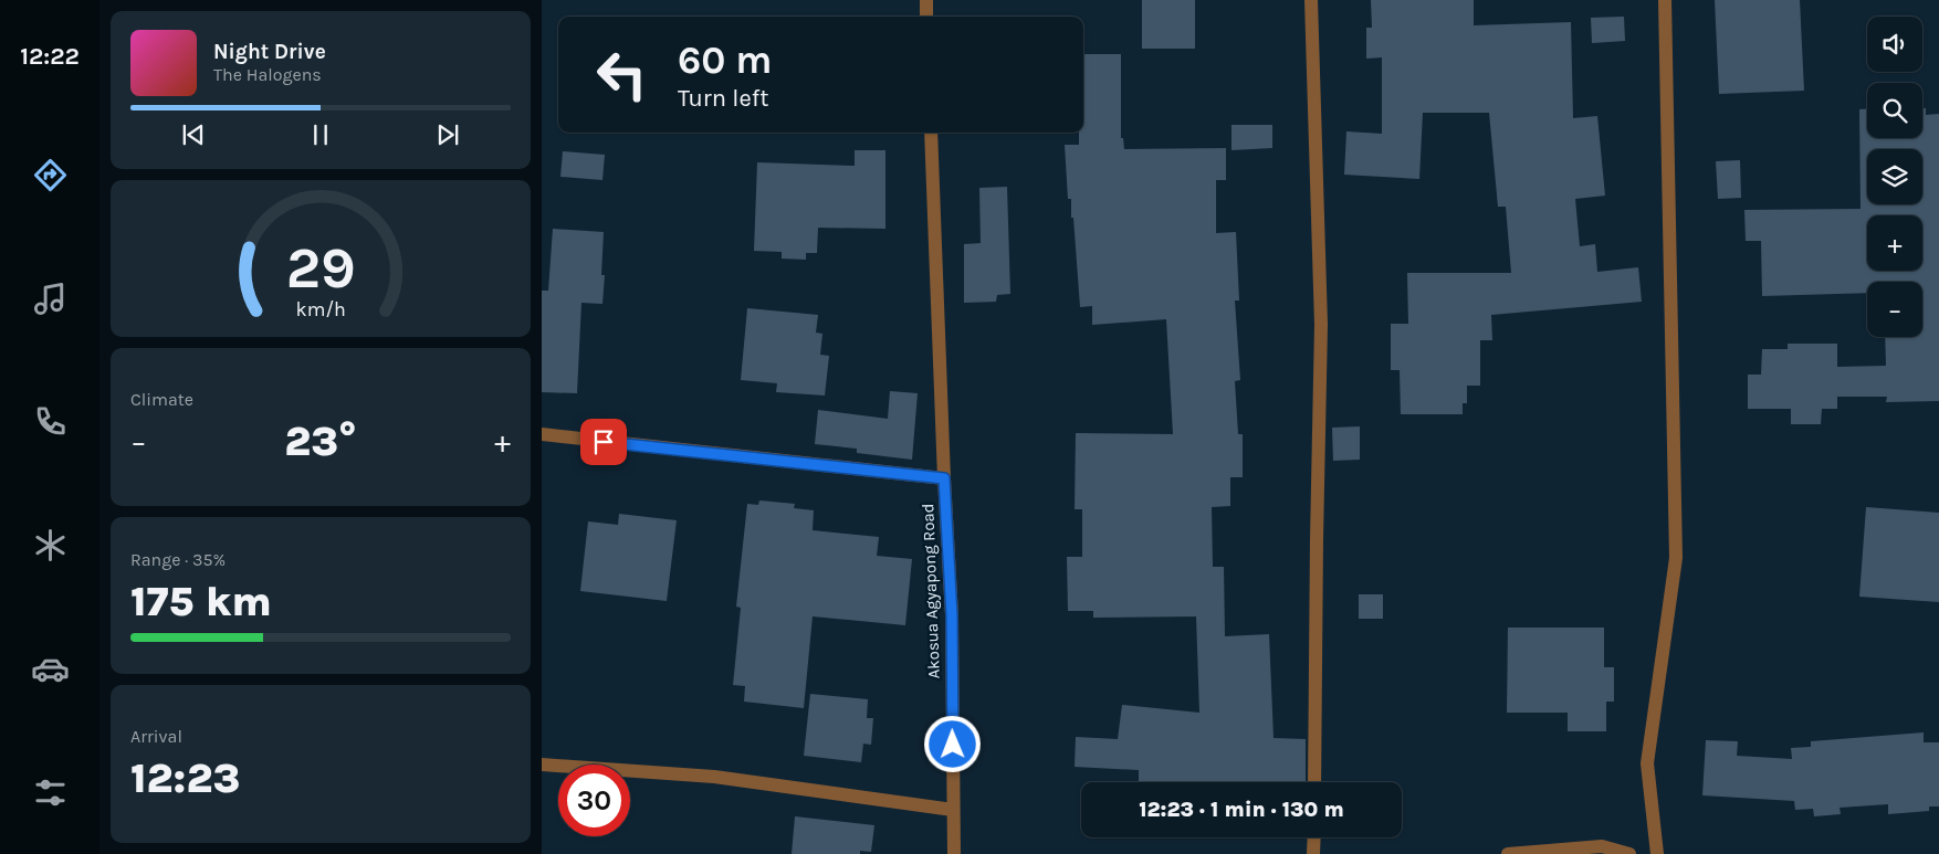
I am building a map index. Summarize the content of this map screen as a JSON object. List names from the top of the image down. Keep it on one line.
{"streets":{"street":["Akosua Agyapong Road"]},"page":{"tabs":"12:22","map_buttons":["+","−"],"turn":["60 m","Turn left"],"song":["Night Drive","The Halogens"],"tile":["Climate",["Range · 35%","175 km"],["Arrival","12:23"]],"heat":["−","23°","+"],"limit":"30","trip":"12:23 · 1 min · 130 m","gauge":["29","km/h"]}}
